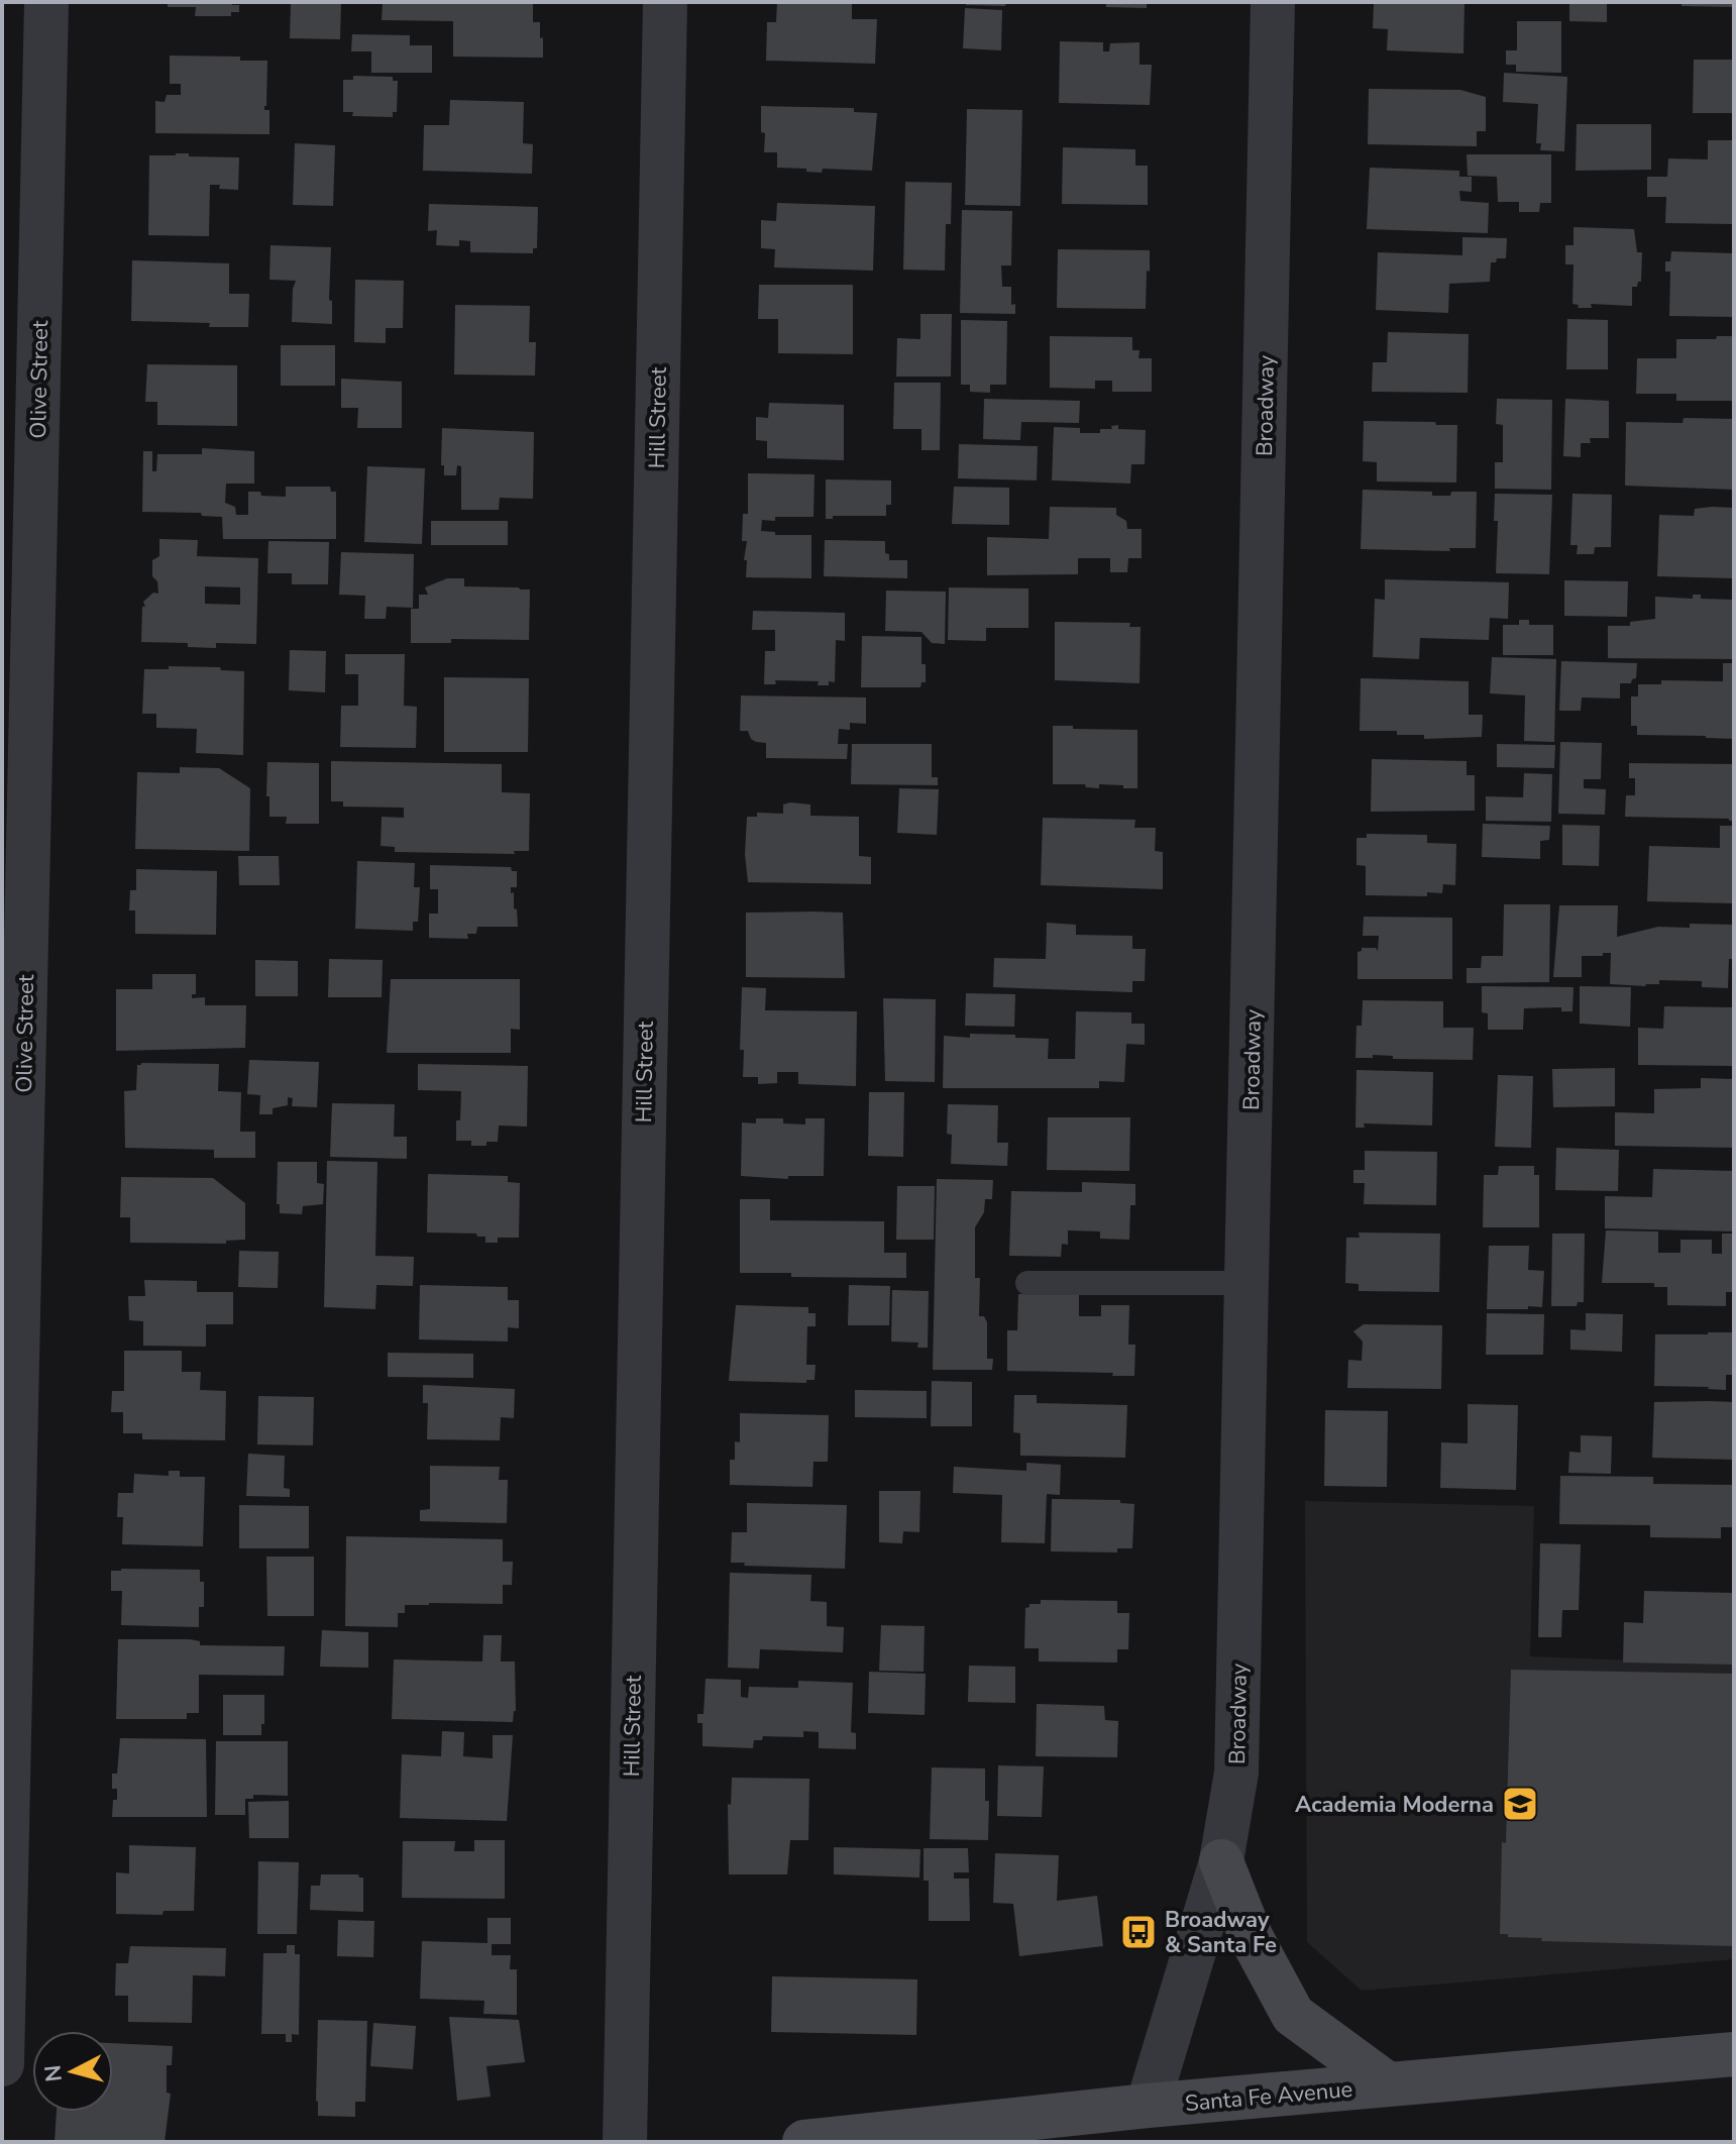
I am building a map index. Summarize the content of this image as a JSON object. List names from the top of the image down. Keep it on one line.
{"streets":{"main road":["Santa Fe Avenue"],"street":["Olive Street","Broadway","Hill Street"]},"crossings":[["Broadway","Santa Fe Avenue"]],"places":{"school or university":["Academia Moderna"],"bus stop":["Broadway & Santa Fe"]},"north":"left"}
